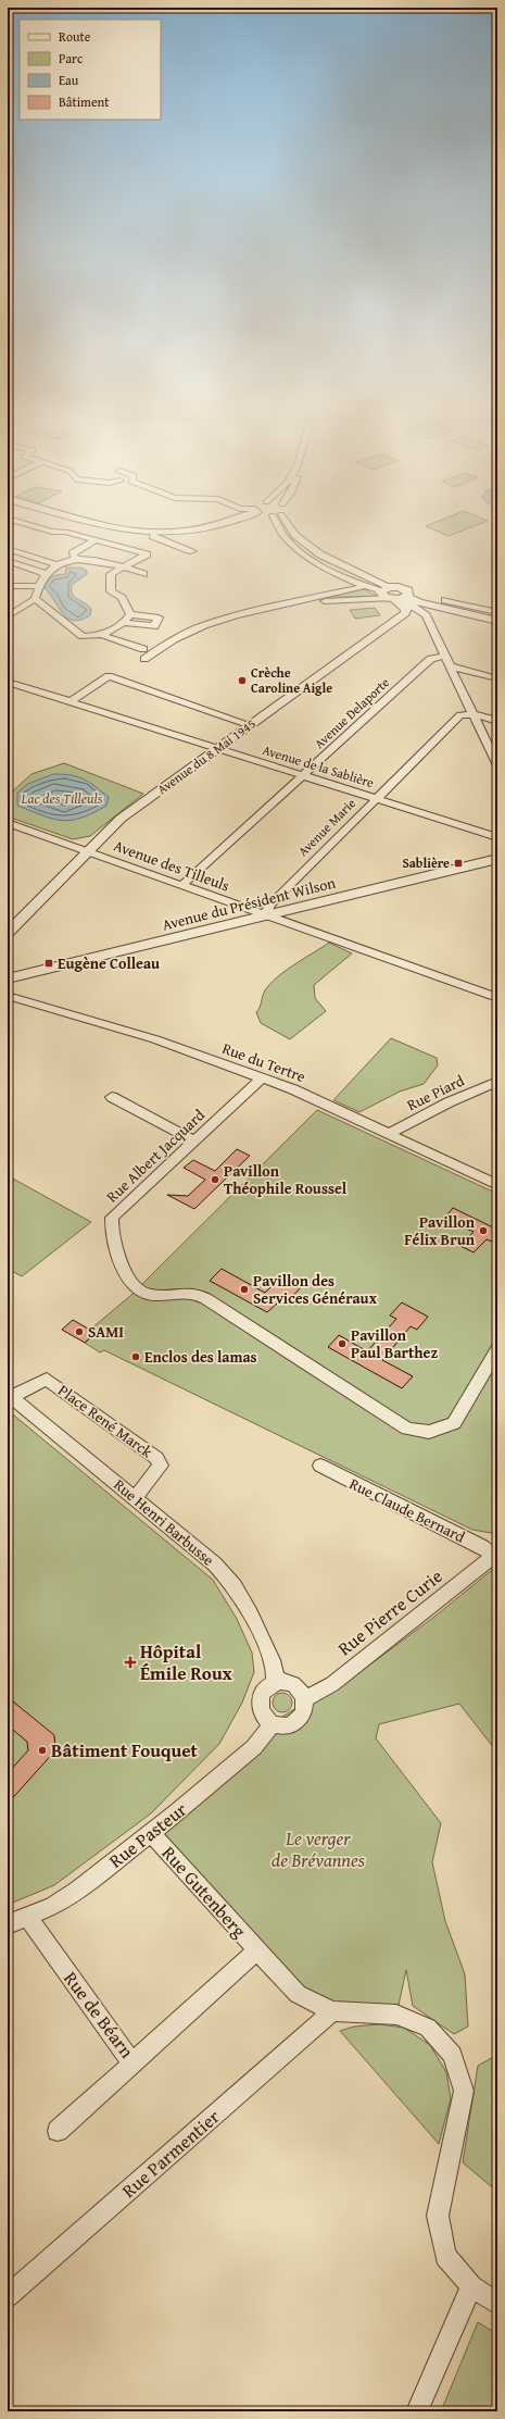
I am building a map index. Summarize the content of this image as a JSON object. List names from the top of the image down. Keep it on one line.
{"streets":{"street":["Avenue Delaporte","Avenue du 8 Mai 1945","Avenue de la Sablière","Avenue Marie","Avenue des Tilleuls","Avenue du Président Wilson","Rue du Tertre","Rue Piard","Rue Albert Jacquard","Place René Marck","Rue Claude Bernard","Rue Henri Barbusse","Rue Pierre Curie","Rue Pasteur","Rue Gutenberg","Rue de Béarn","Rue Parmentier"]},"crossings":[["Avenue Delaporte","Avenue de la Sablière"],["Avenue Delaporte","Avenue des Tilleuls"],["Avenue du 8 Mai 1945","Avenue de la Sablière"],["Avenue du 8 Mai 1945","Avenue des Tilleuls"],["Avenue de la Sablière","Avenue Marie"],["Avenue Marie","Avenue des Tilleuls"],["Avenue Marie","Avenue du Président Wilson"],["Avenue des Tilleuls","Avenue du Président Wilson"],["Rue du Tertre","Rue Piard"],["Rue du Tertre","Rue Albert Jacquard"],["Place René Marck","Rue Henri Barbusse"],["Rue Claude Bernard","Rue Pierre Curie"],["Rue Henri Barbusse","Rue Pierre Curie"],["Rue Henri Barbusse","Rue Pasteur"],["Rue Pierre Curie","Rue Pasteur"],["Rue Pasteur","Rue Gutenberg"],["Rue Pasteur","Rue de Béarn"],["Rue Gutenberg","Rue de Béarn"],["Rue Gutenberg","Rue Parmentier"]],"water":["Lac des Tilleuls"],"parks":["Le verger de Brévannes"],"places":{"other":["Crèche Caroline Aigle","Pavillon Théophile Roussel","Pavillon Félix Brun","Pavillon des Services Généraux","SAMI","Pavillon Paul Barthez","Enclos des lamas","Bâtiment Fouquet"],"transit":["Sablière","Eugène Colleau"],"health":["Hôpital Émile Roux"]},"legend":["Route","Parc","Eau","Bâtiment"]}
